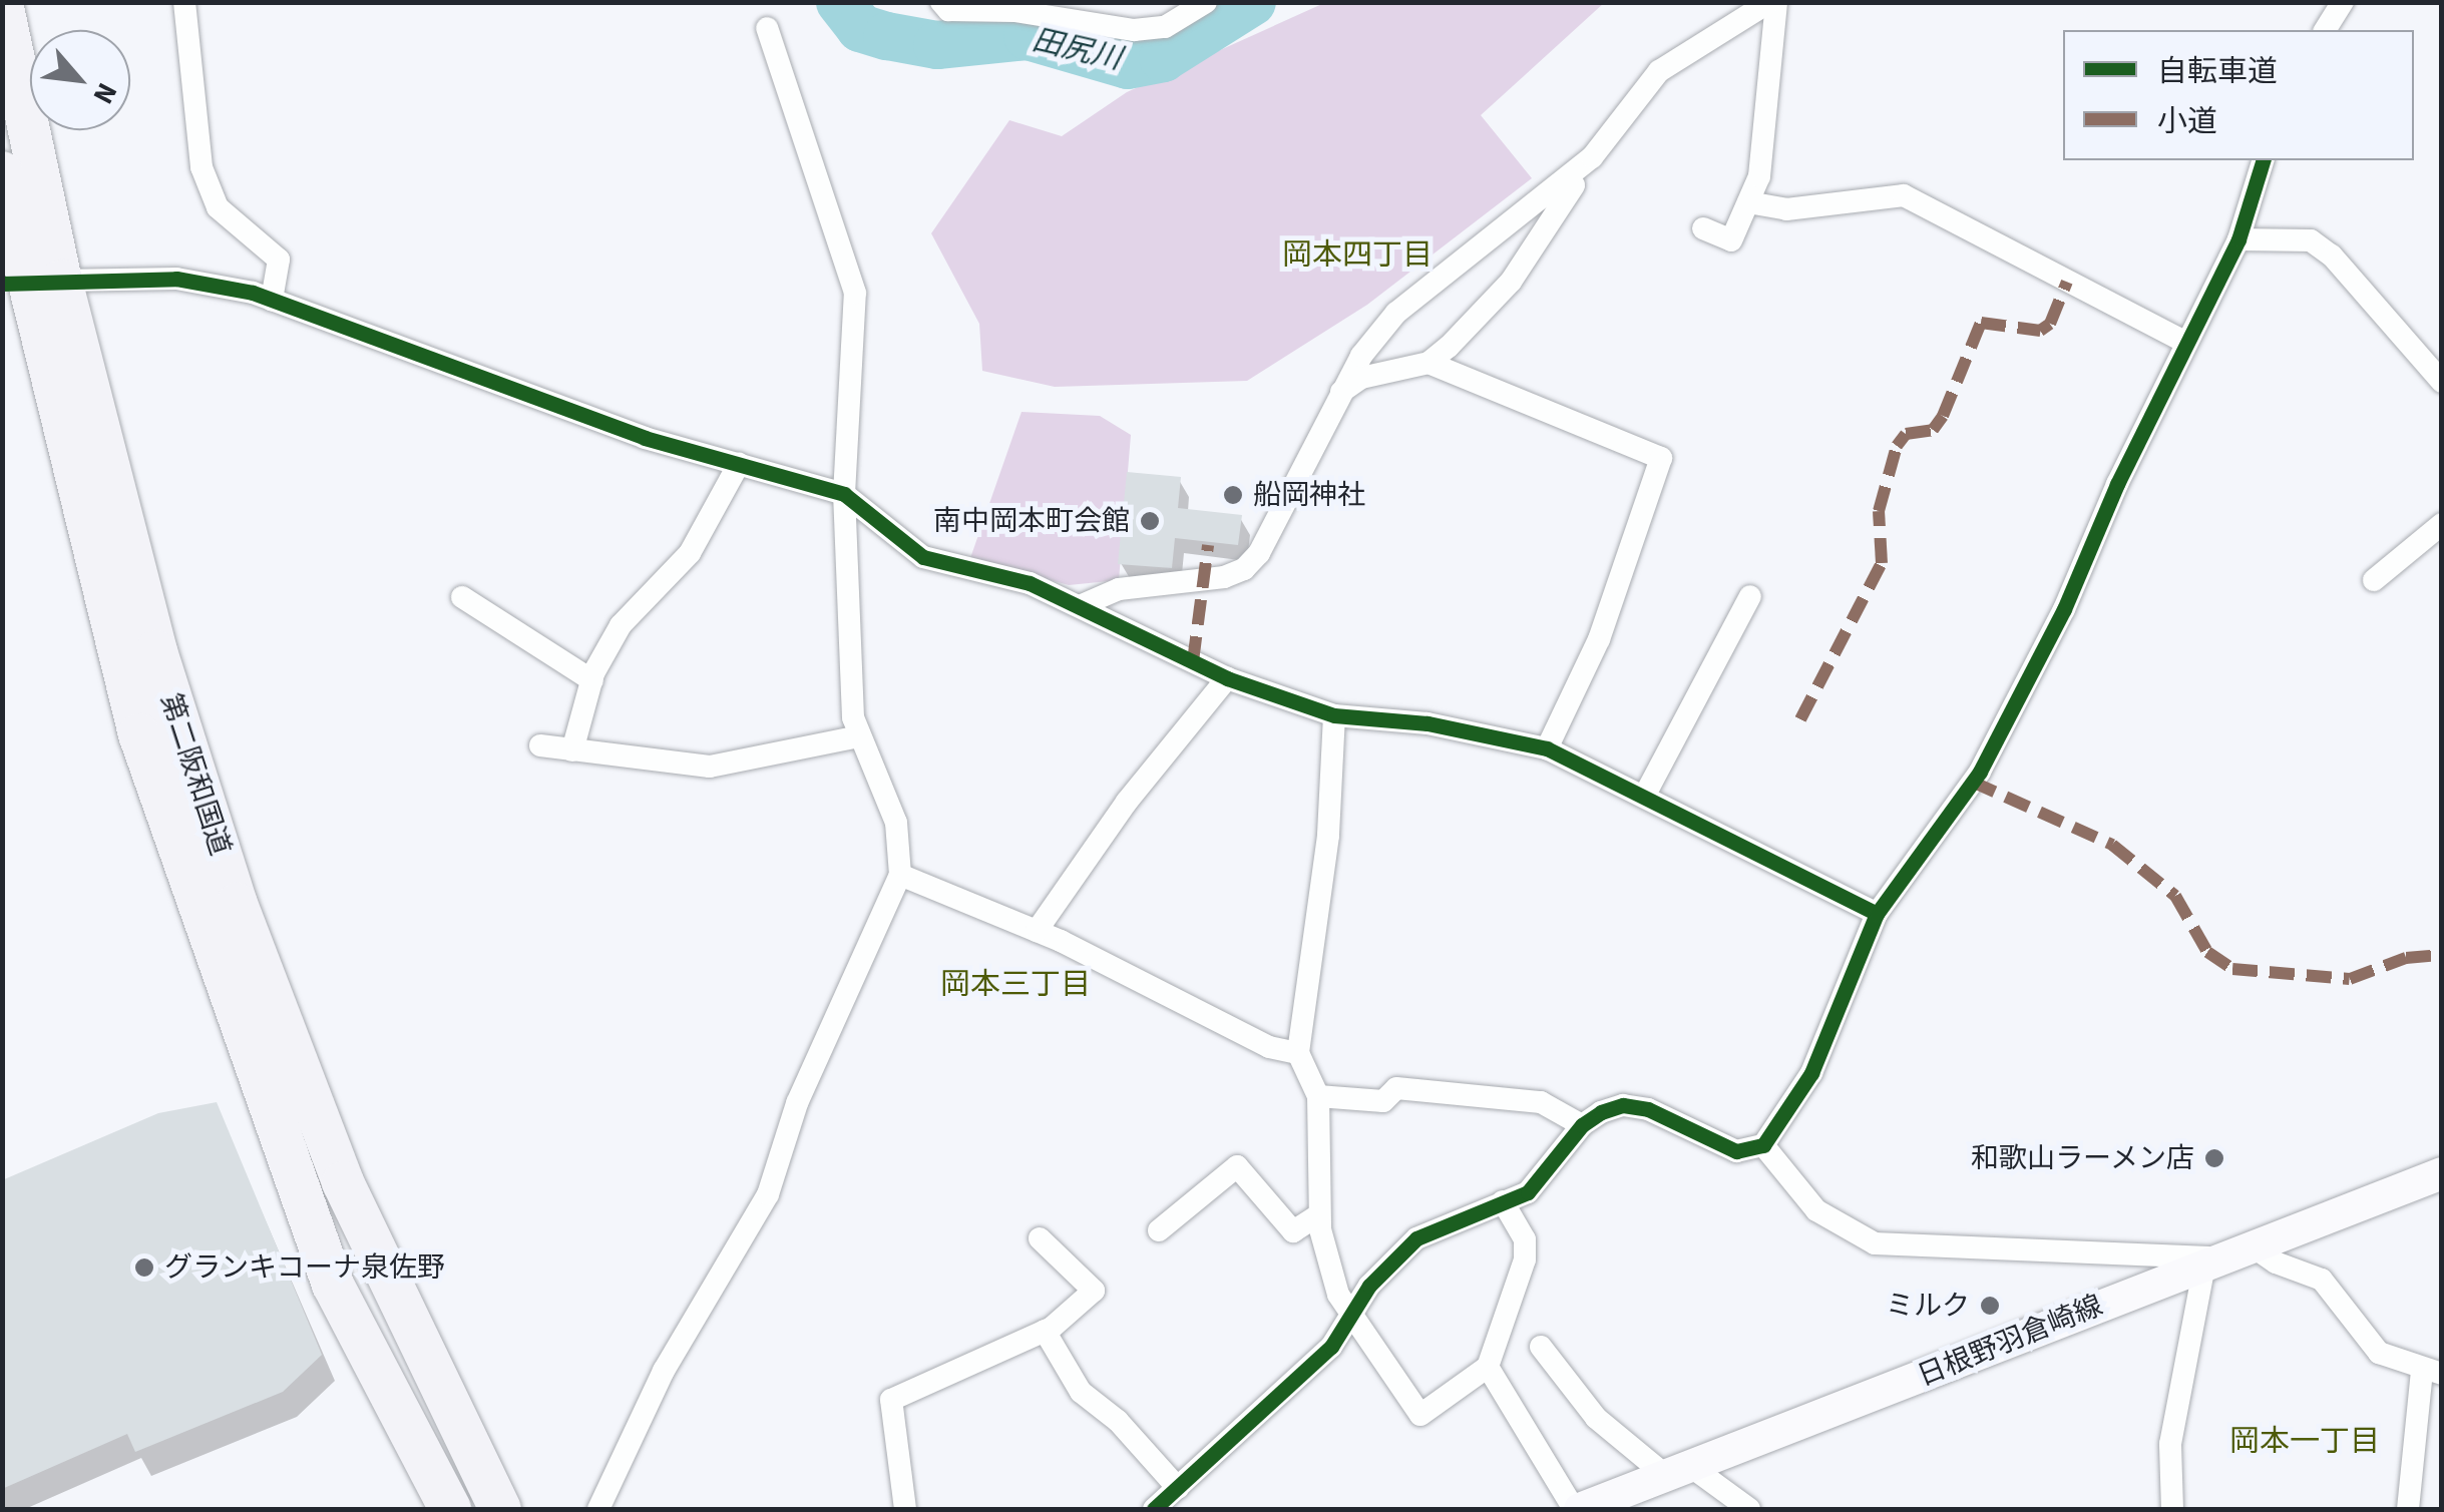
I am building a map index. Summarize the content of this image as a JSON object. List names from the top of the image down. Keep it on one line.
{"streets":{"highway":["第二阪和国道"],"main road":["日根野羽倉崎線"]},"districts":["岡本四丁目","岡本三丁目","岡本一丁目"],"water":["田尻川"],"places":["船岡神社","南中岡本町会館","和歌山ラーメン店","グランキコーナ泉佐野","ミルク"],"legend":["自転車道","小道"],"north":"bottom right"}
